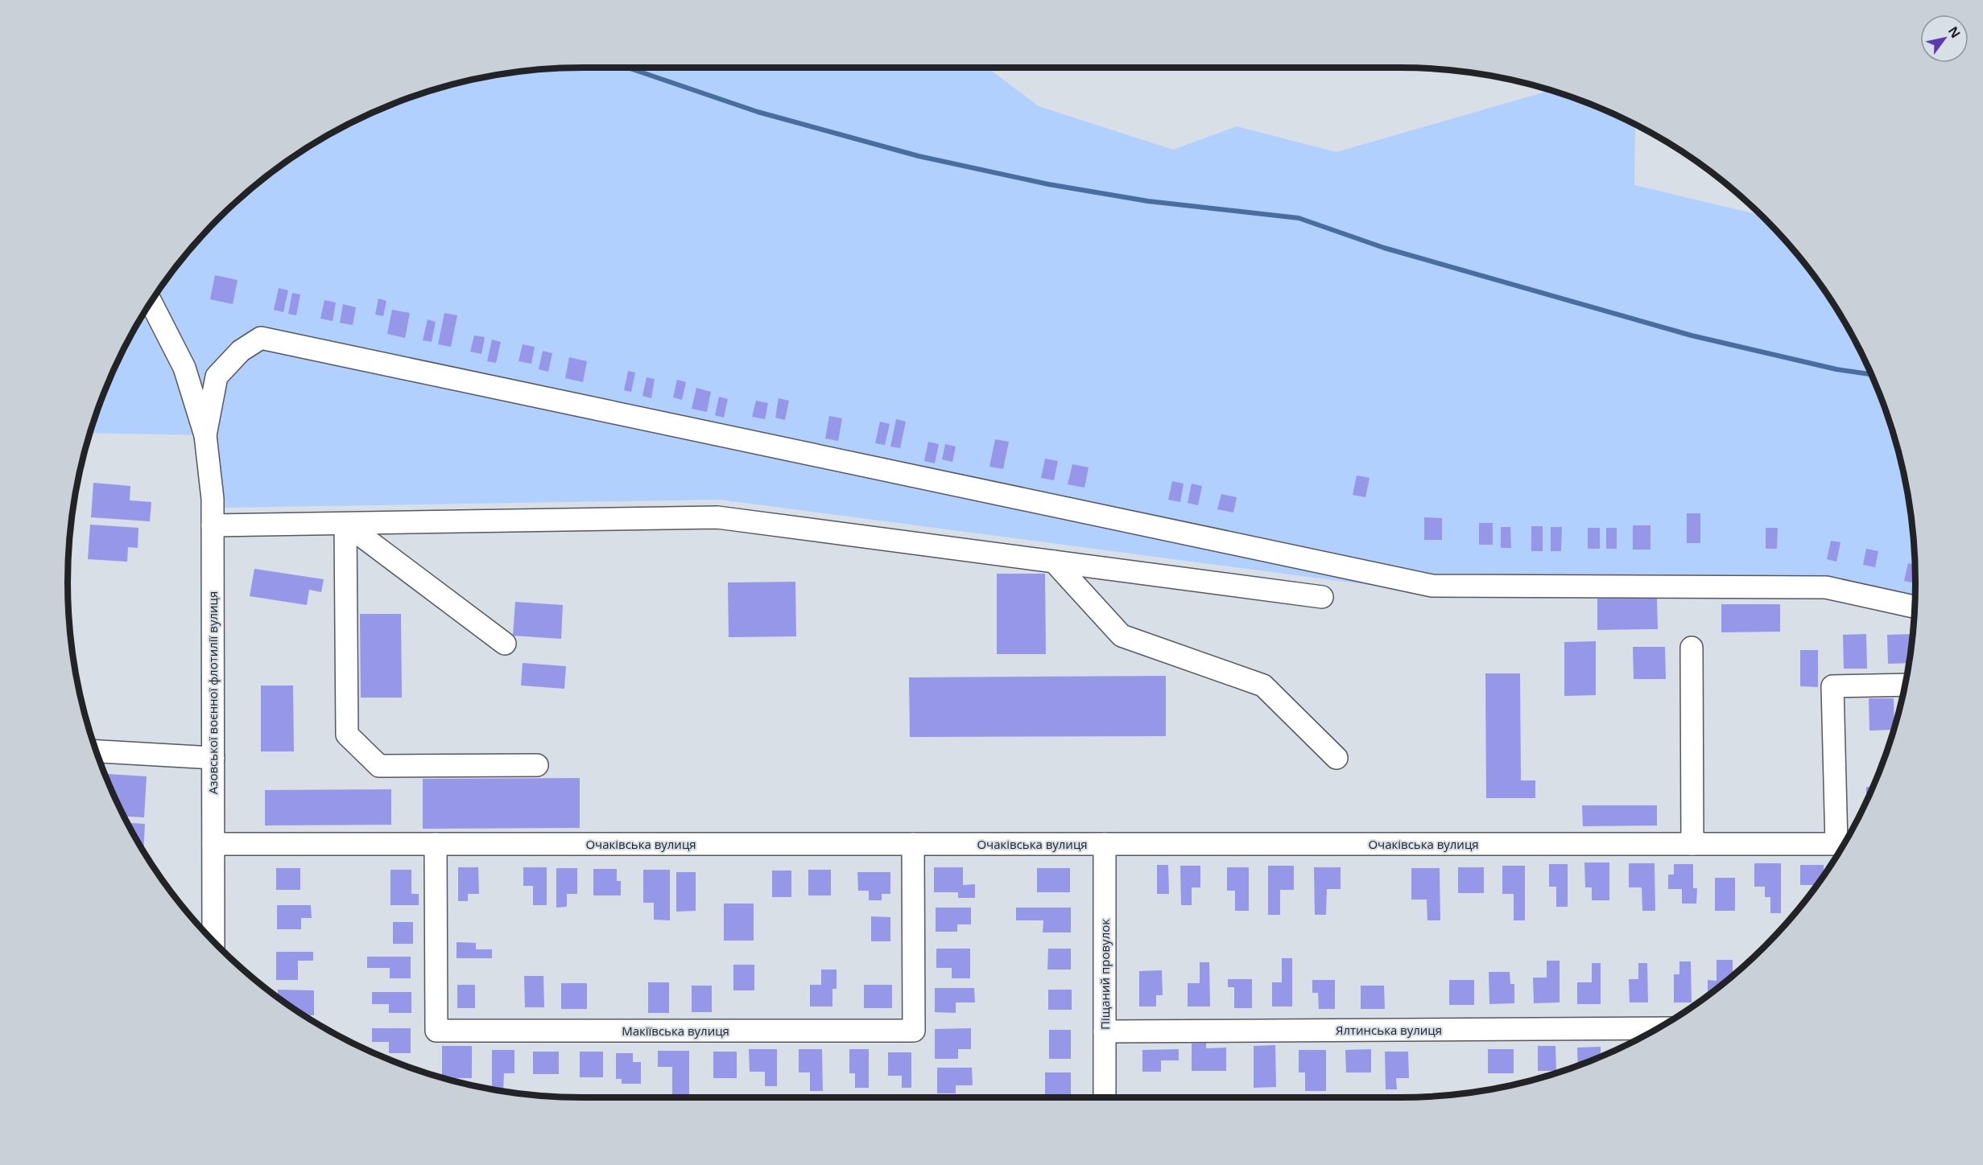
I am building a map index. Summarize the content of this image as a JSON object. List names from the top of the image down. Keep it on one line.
{"streets":{"street":["Азовської воєнної флотилії вулиця","Очаківська вулиця","Піщаний провулок","Ялтинська вулиця","Макіївська вулиця"]},"crossings":[["Азовської воєнної флотилії вулиця","Очаківська вулиця"],["Очаківська вулиця","Піщаний провулок"],["Очаківська вулиця","Макіївська вулиця"],["Піщаний провулок","Ялтинська вулиця"]],"north":"top right"}
